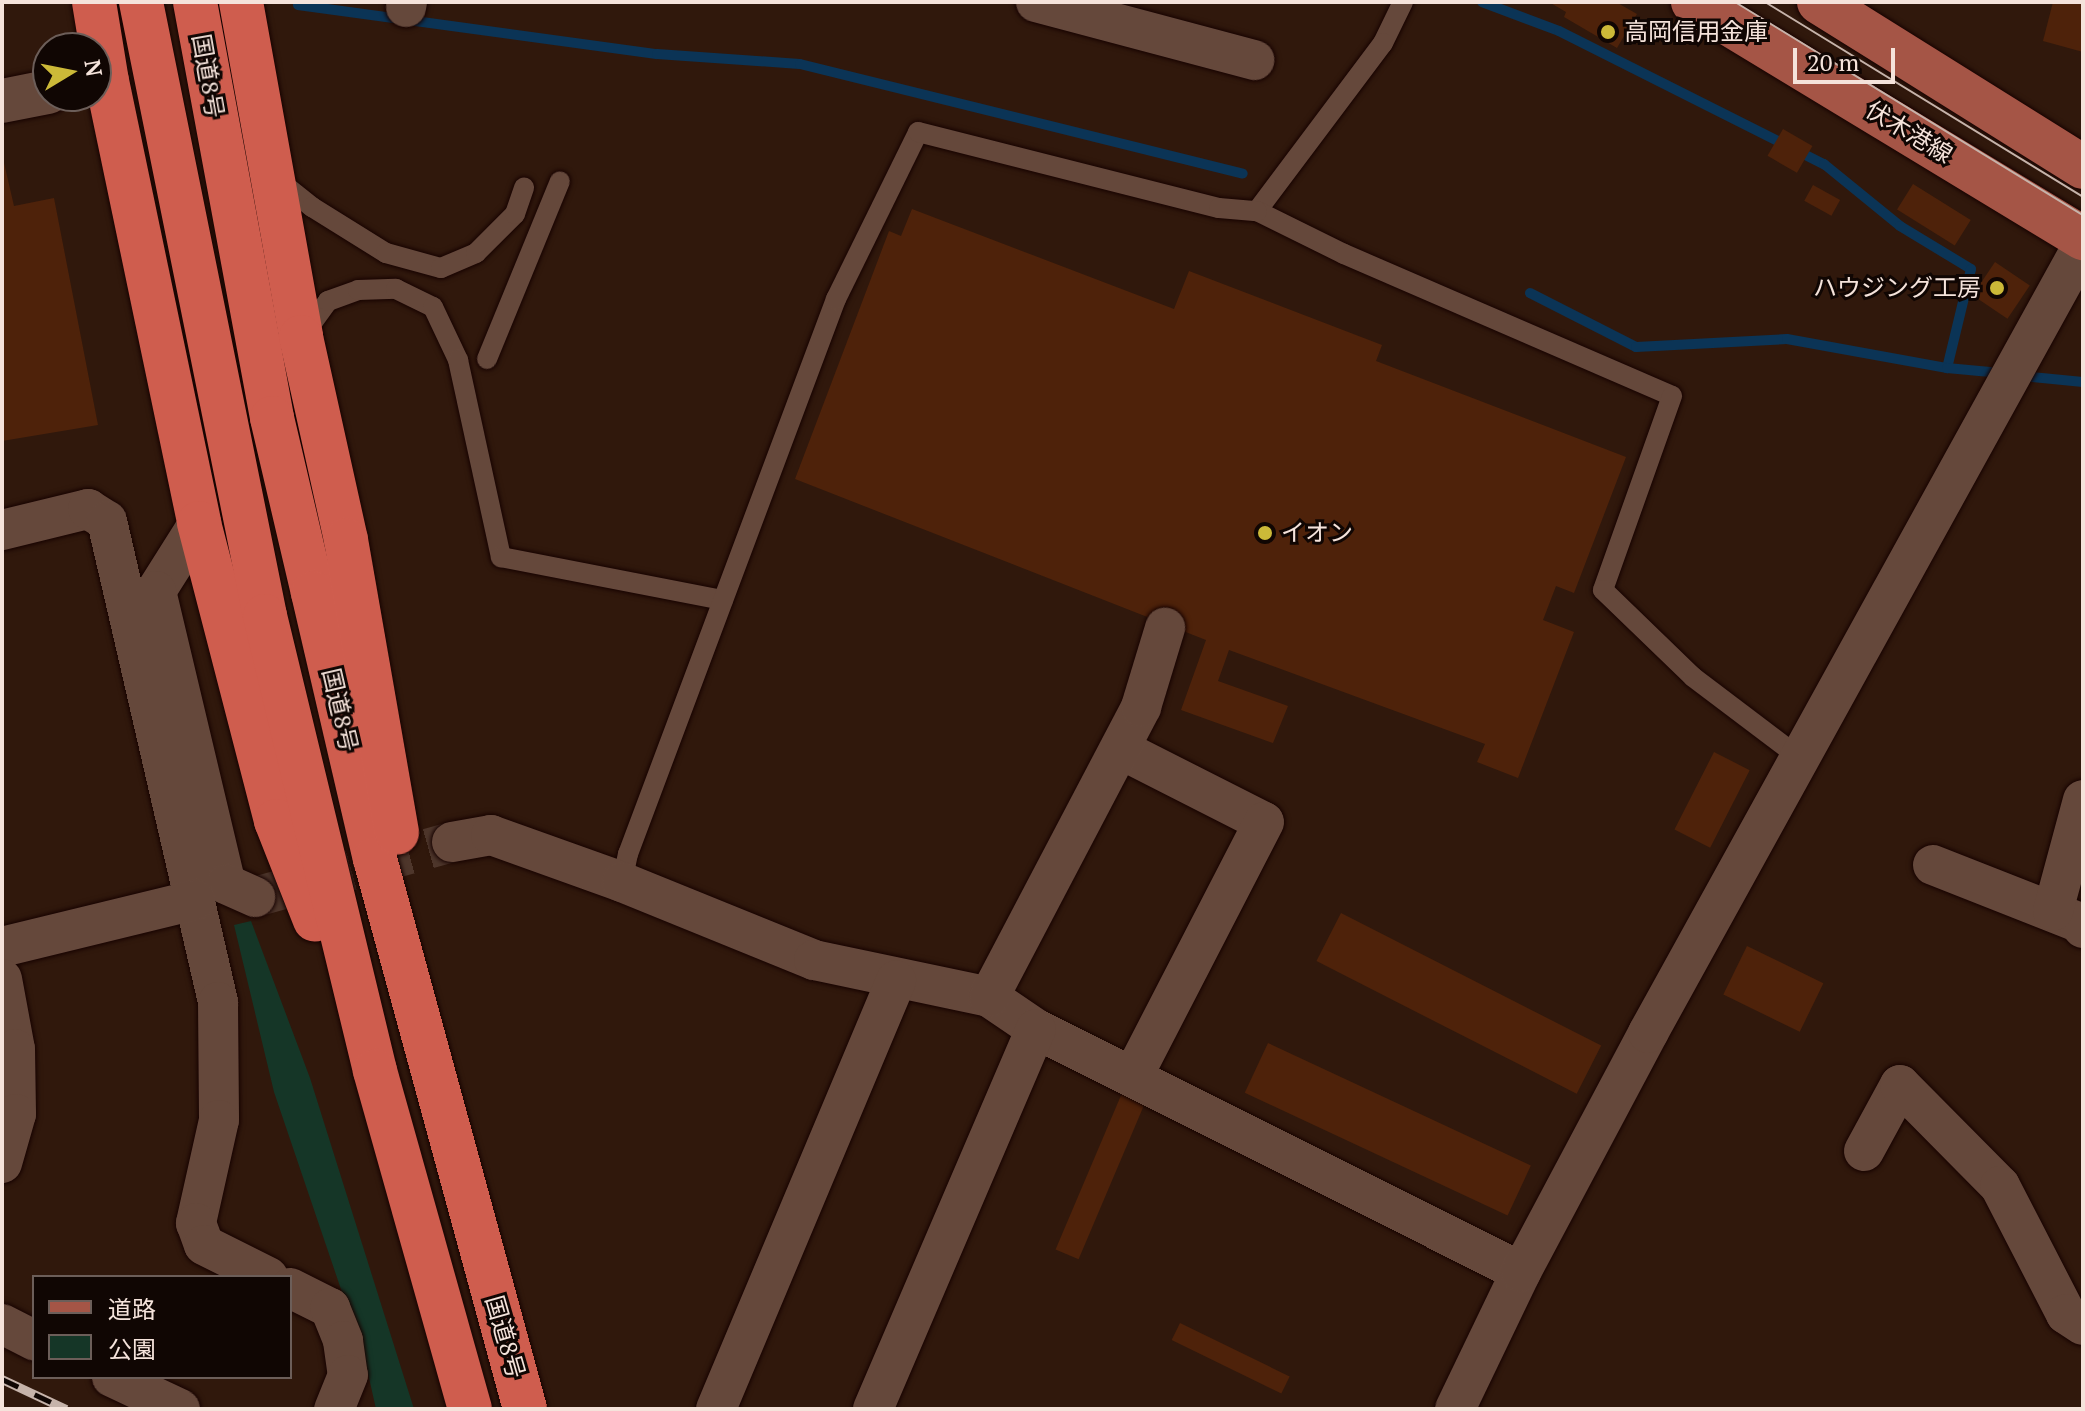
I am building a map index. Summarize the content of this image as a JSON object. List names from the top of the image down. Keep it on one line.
{"streets":{"highway":["国道8号"],"main road":["伏木港線"]},"places":["高岡信用金庫","ハウジング工房","イオン"],"legend":["道路","公園"],"scale_bar":"20 m","north":"right"}
